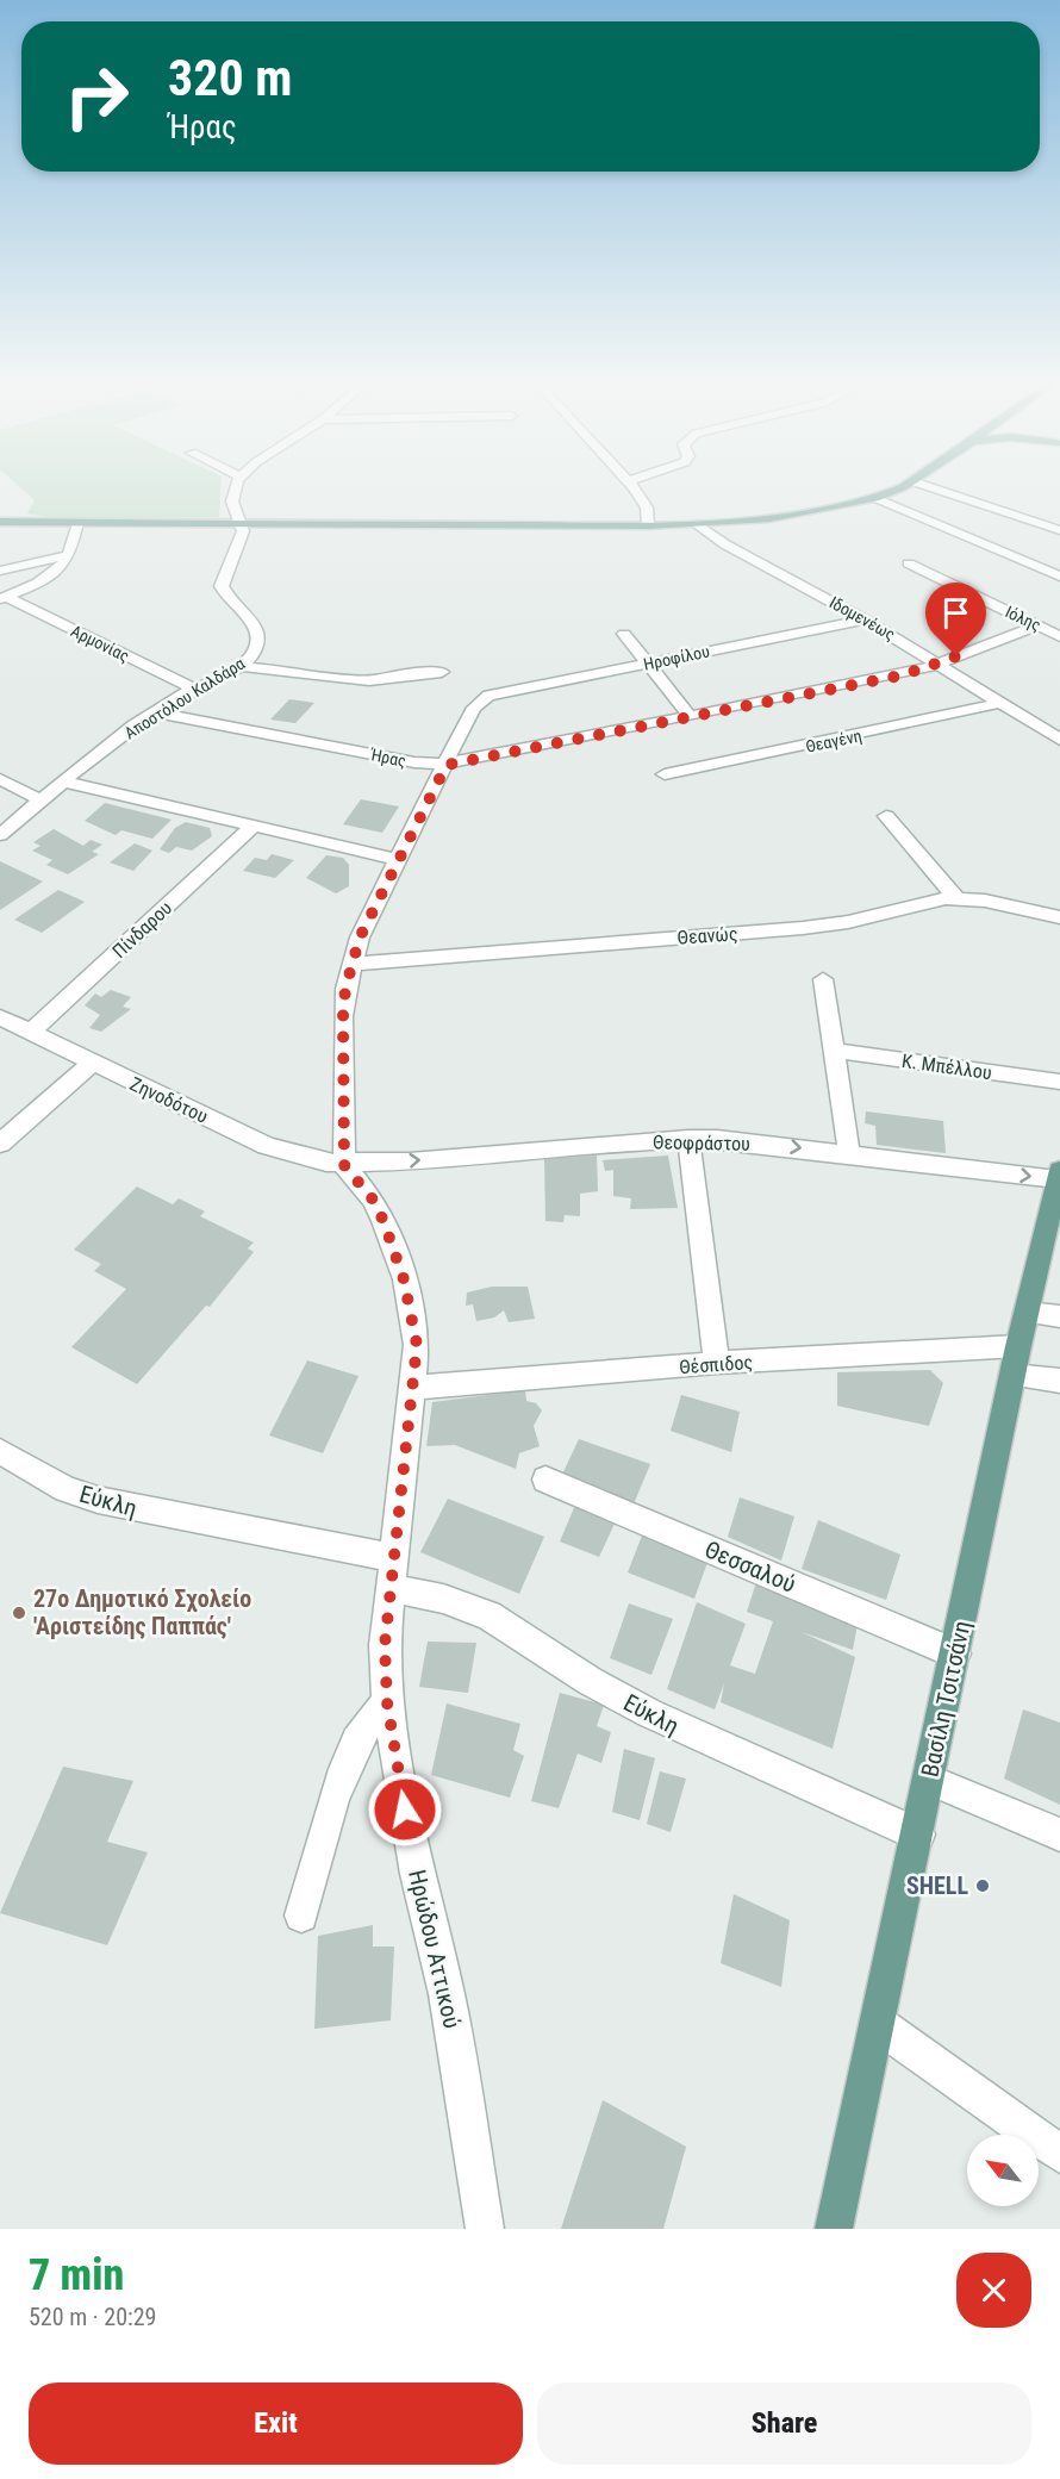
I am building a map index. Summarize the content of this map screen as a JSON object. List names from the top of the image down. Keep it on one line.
{"streets":{"main road":["Βασίλη Τσιτσάνη"],"street":["Ιδομενέως","Ιόλης","Αρμονίας","Ηροφίλου","Αποστόλου Καλδάρα","Θεαγένη","Ήρας","Πίνδαρου","Θεανώς","Κ. Μπέλλου","Ζηνοδότου","Θεοφράστου","Θέσπιδος","Εύκλη","Θεσσαλού","Ηρώδου Αττικού"]},"crossings":[["Ιδομενέως","Ηροφίλου"],["Ιδομενέως","Θεαγένη"],["Ιδομενέως","Ήρας"],["Ιόλης","Ήρας"],["Αρμονίας","Αποστόλου Καλδάρα"],["Ηροφίλου","Ήρας"],["Αποστόλου Καλδάρα","Ήρας"],["Πίνδαρου","Ζηνοδότου"],["Ζηνοδότου","Θεοφράστου"],["Ζηνοδότου","Ηρώδου Αττικού"],["Θεοφράστου","Βασίλη Τσιτσάνη"],["Θεοφράστου","Ηρώδου Αττικού"],["Θέσπιδος","Βασίλη Τσιτσάνη"],["Θέσπιδος","Ηρώδου Αττικού"],["Εύκλη","Βασίλη Τσιτσάνη"],["Εύκλη","Ηρώδου Αττικού"],["Θεσσαλού","Βασίλη Τσιτσάνη"]],"one_way":["Θεοφράστου"],"places":["27ο Δημοτικό Σχολείο 'Αριστείδης Παππάς'","SHELL"],"north":"top left","page":{"turn":["320 m","Ήρας"],"heading":["7 min","520 m · 20:29"],"buttons":["Exit","Share"]}}
